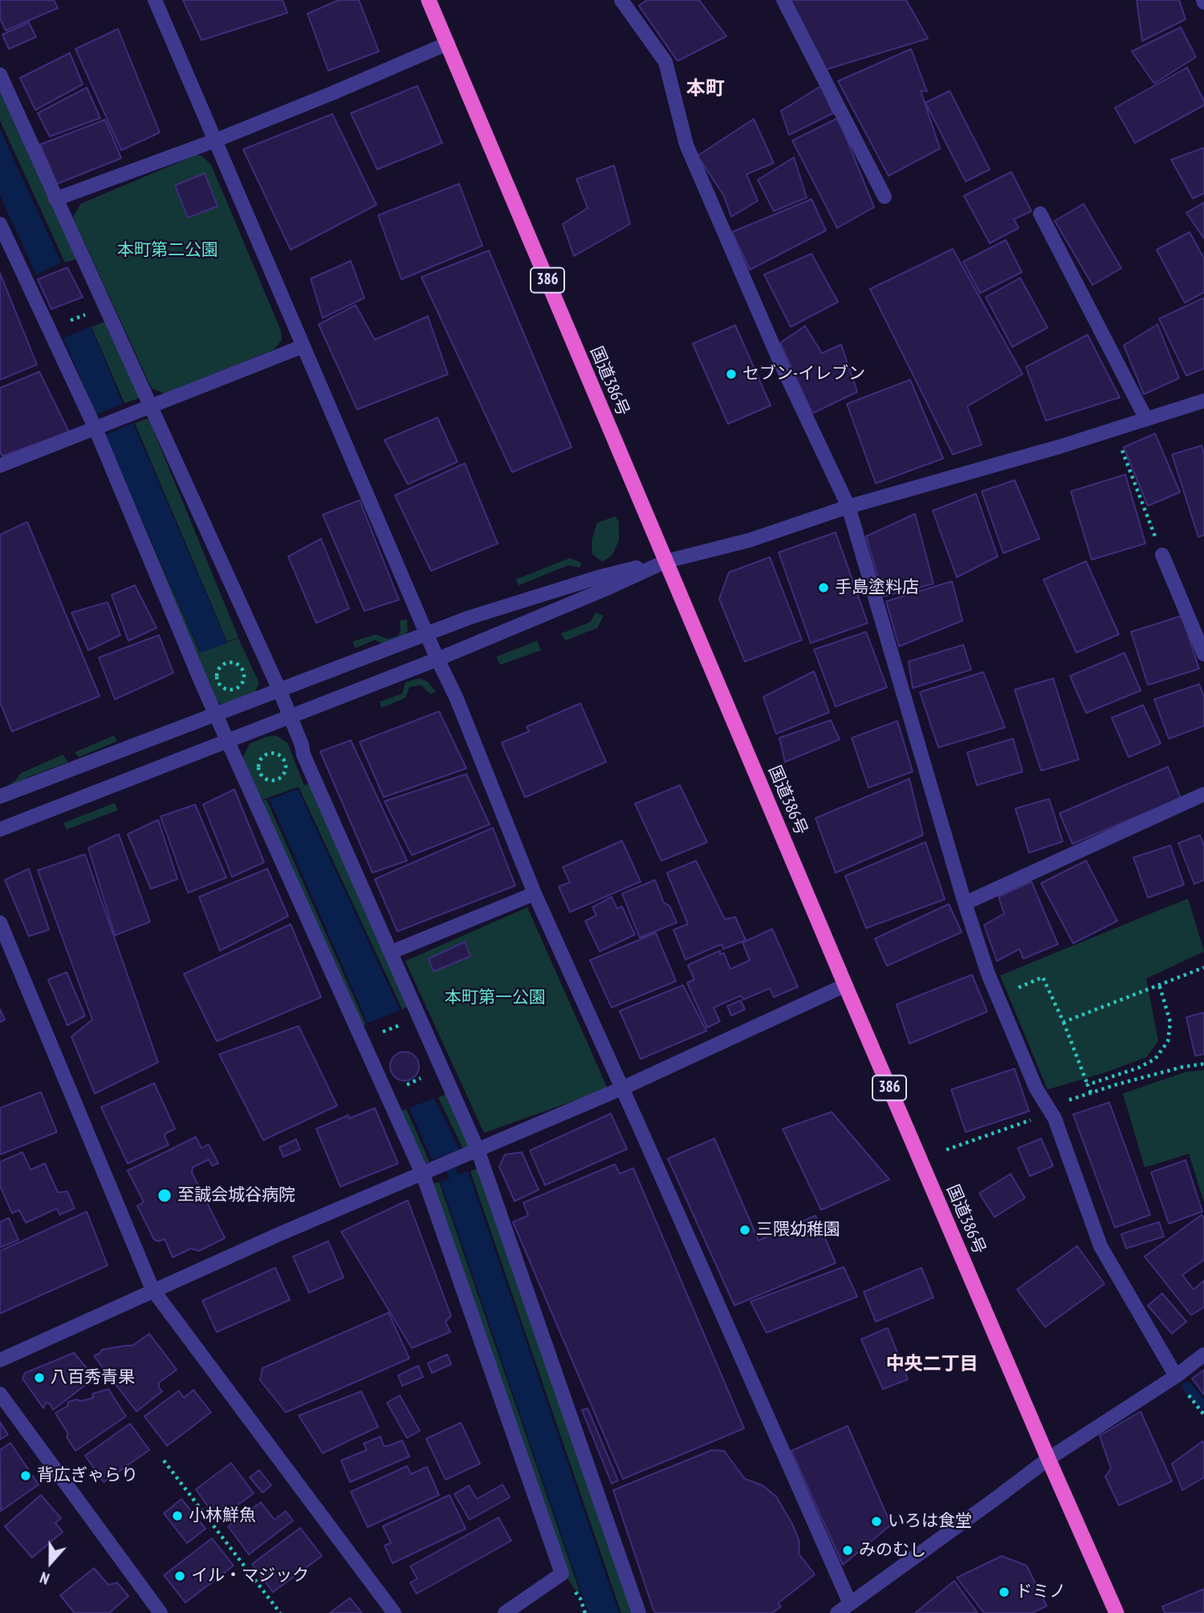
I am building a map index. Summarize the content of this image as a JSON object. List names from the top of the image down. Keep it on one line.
{"streets":{"highway":["386","国道386号"]},"districts":["本町","中央二丁目"],"parks":["本町第二公園","本町第一公園"],"places":["セブン-イレブン","手島塗料店","至誠会城谷病院","三隈幼稚園","八百秀青果","背広ぎゃらり","小林鮮魚","いろは食堂","みのむし","イル・マジック","ドミノ"],"north":"bottom"}
